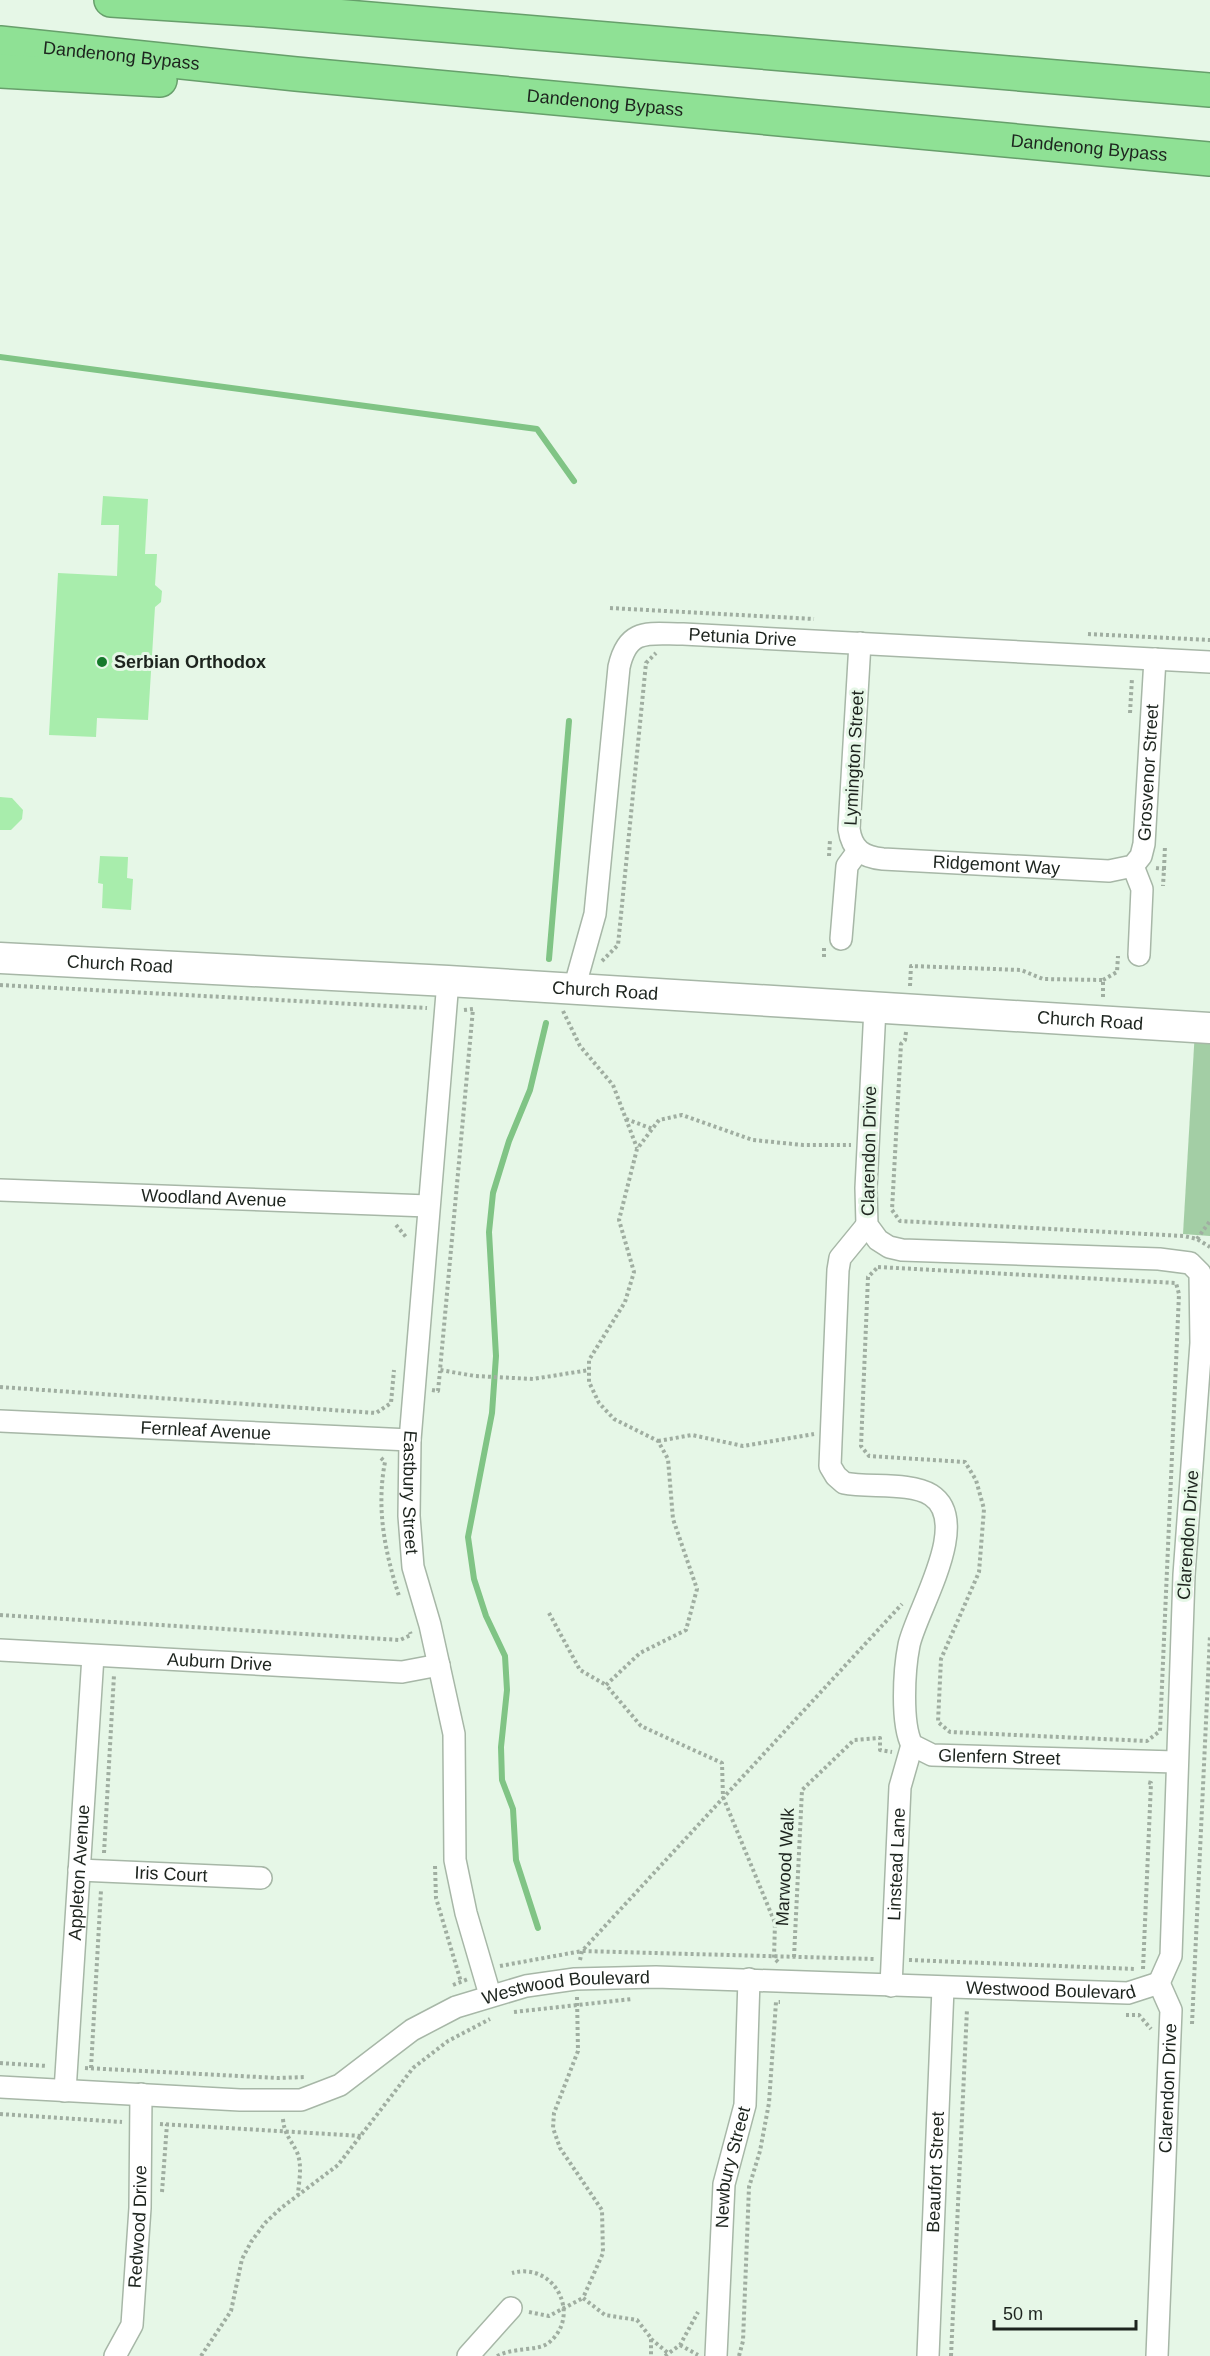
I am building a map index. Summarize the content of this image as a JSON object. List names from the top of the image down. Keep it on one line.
{"streets":{"highway":["Dandenong Bypass"],"main road":["Church Road"],"street":["Petunia Drive","Lymington Street","Grosvenor Street","Ridgemont Way","Clarendon Drive","Woodland Avenue","Fernleaf Avenue","Eastbury Street","Auburn Drive","Glenfern Street","Linstead Lane","Appleton Avenue","Iris Court","Westwood Boulevard","Newbury Street","Beaufort Street","Redwood Drive"],"path":["Marwood Walk"]},"crossings":[["Petunia Drive","Lymington Street"],["Petunia Drive","Grosvenor Street"],["Petunia Drive","Church Road"],["Lymington Street","Ridgemont Way"],["Grosvenor Street","Ridgemont Way"],["Church Road","Clarendon Drive"],["Church Road","Eastbury Street"],["Clarendon Drive","Glenfern Street"],["Clarendon Drive","Westwood Boulevard"],["Woodland Avenue","Eastbury Street"],["Fernleaf Avenue","Eastbury Street"],["Eastbury Street","Auburn Drive"],["Eastbury Street","Westwood Boulevard"],["Auburn Drive","Appleton Avenue"],["Glenfern Street","Linstead Lane"],["Glenfern Street","Marwood Walk"],["Linstead Lane","Marwood Walk"],["Linstead Lane","Westwood Boulevard"],["Marwood Walk","Westwood Boulevard"],["Appleton Avenue","Iris Court"],["Appleton Avenue","Westwood Boulevard"],["Westwood Boulevard","Newbury Street"],["Westwood Boulevard","Beaufort Street"],["Westwood Boulevard","Redwood Drive"]],"places":["Serbian Orthodox"],"scale_bar":"50 m"}
